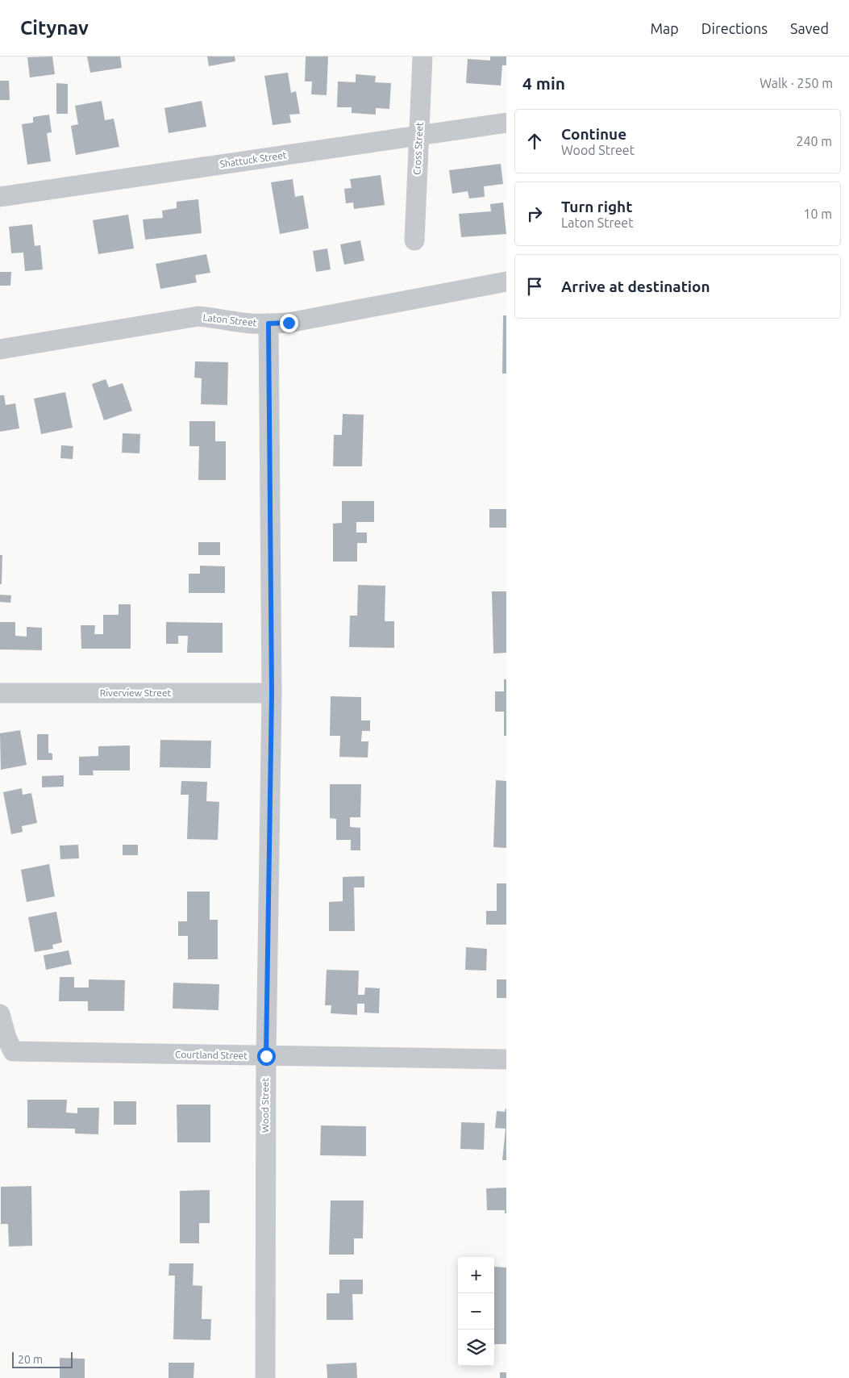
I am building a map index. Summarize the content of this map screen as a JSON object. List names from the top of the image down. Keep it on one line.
{"streets":{"street":["Cross Street","Shattuck Street","Laton Street","Riverview Street","Courtland Street","Wood Street"]},"crossings":[["Cross Street","Shattuck Street"],["Laton Street","Wood Street"],["Riverview Street","Wood Street"],["Courtland Street","Wood Street"]],"scale_bar":"20 m","page":{"header":"Citynav","nav":["Map","Directions","Saved"],"heading":["4 min","Walk · 250 m"],"list":[["Continue","Wood Street","240 m"],["Turn right","Laton Street","10 m"],"Arrive at destination"],"map_buttons":["+","−"],"scale":"20 m"}}
